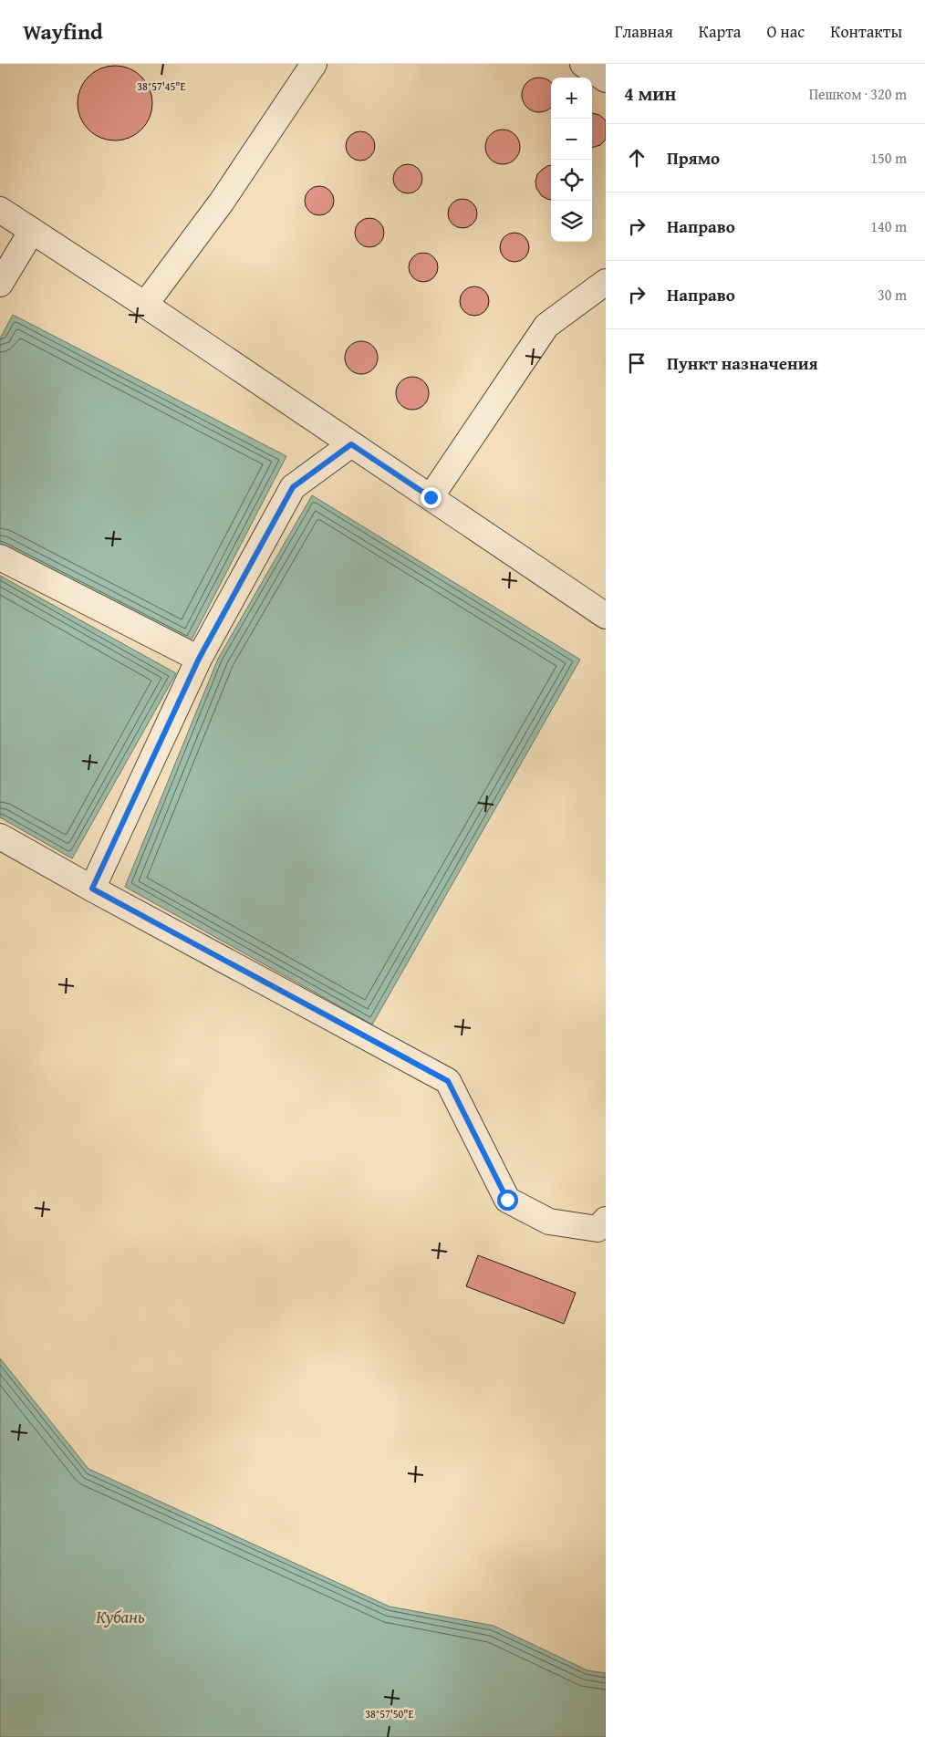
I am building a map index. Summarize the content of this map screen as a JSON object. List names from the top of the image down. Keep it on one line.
{"water":["Кубань"],"page":{"header":"Wayfind","nav":["Главная","Карта","О нас","Контакты"],"heading":["4 мин","Пешком · 320 m"],"map_buttons":["+","−"],"list":[["Прямо","150 m"],["Направо","140 m"],["Направо","30 m"],"Пункт назначения"]},"coordinates":["38°57'45\"E","38°57'50\"E"]}
